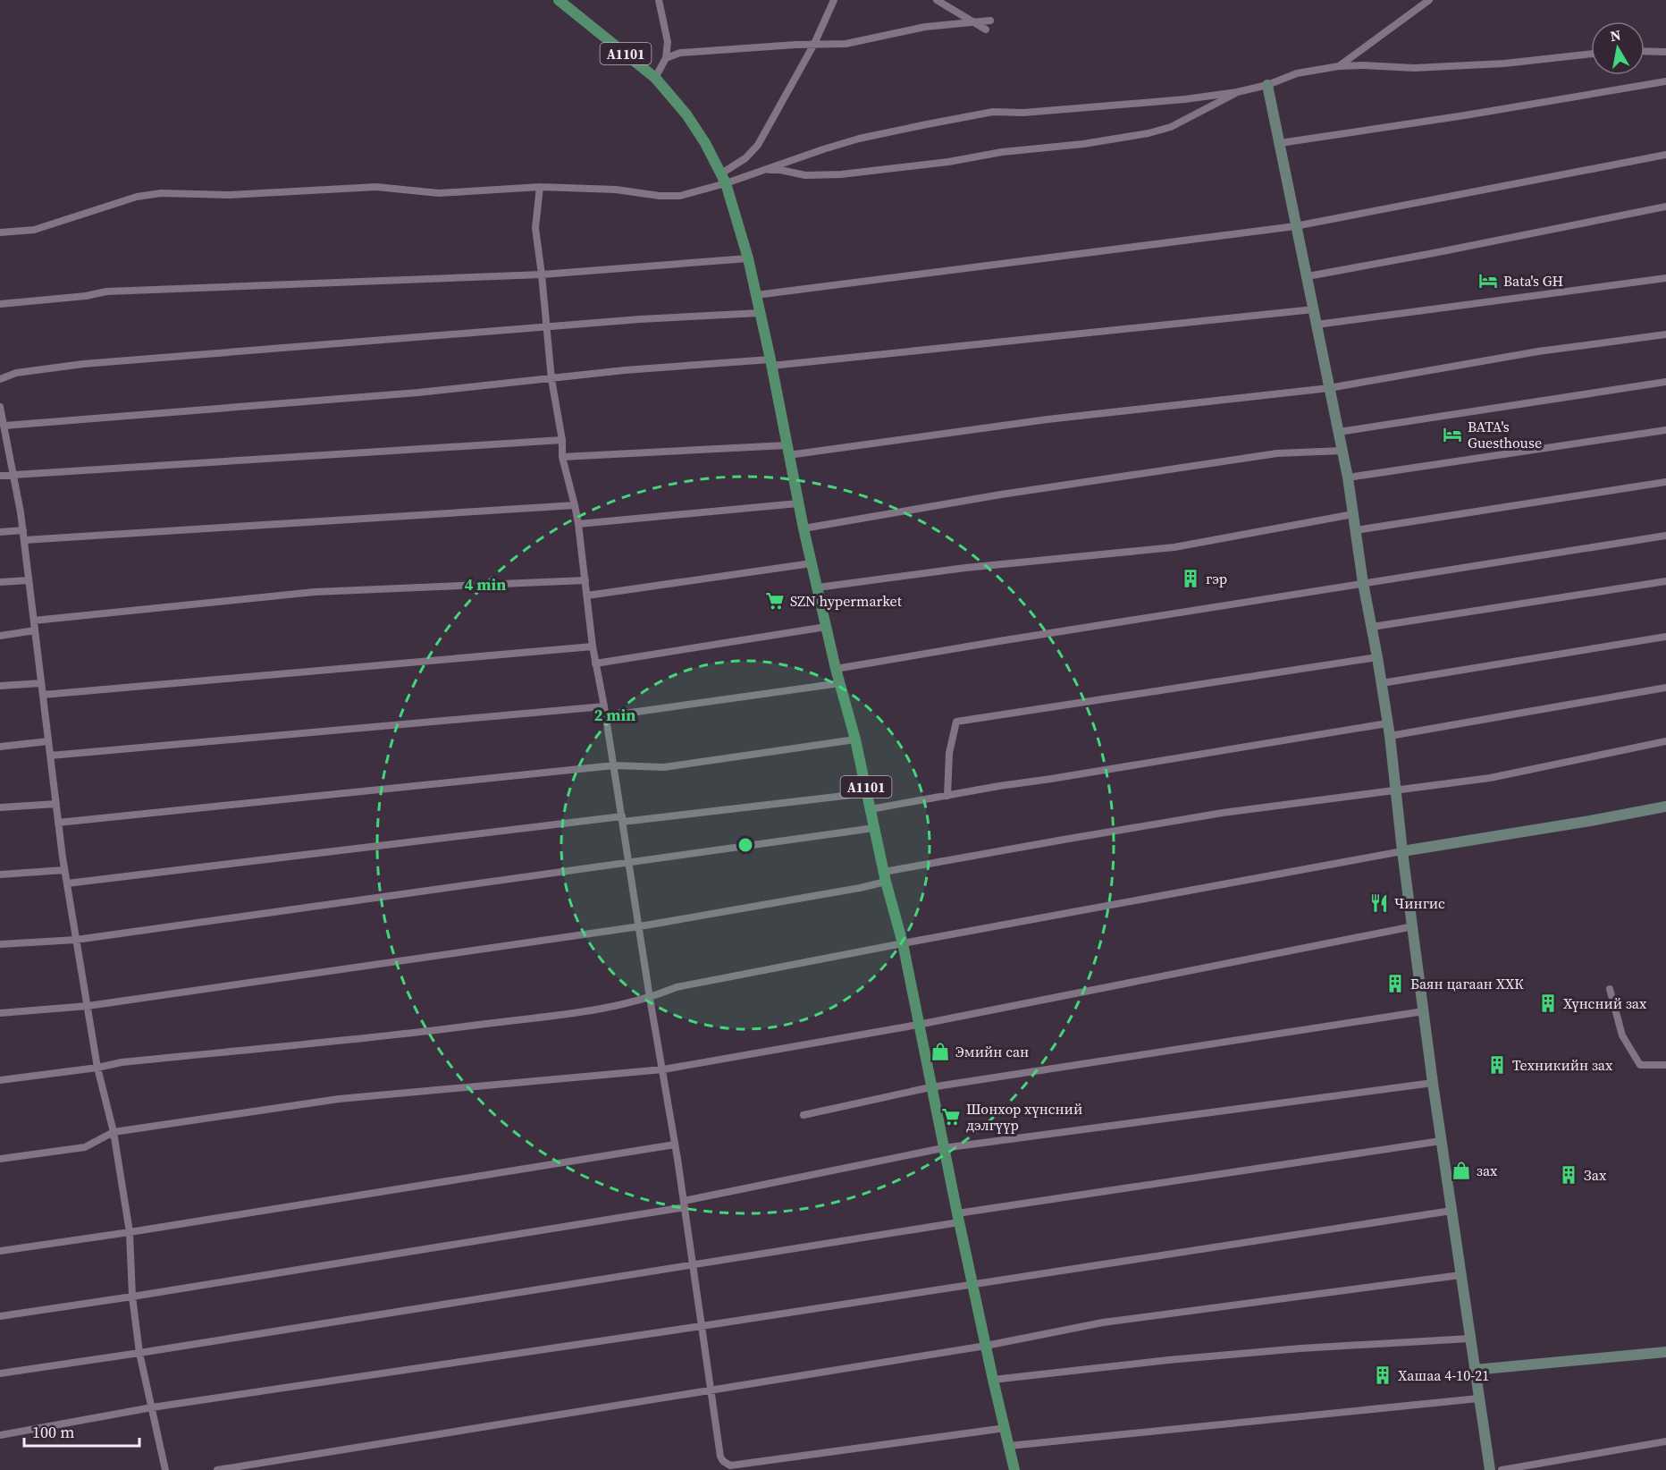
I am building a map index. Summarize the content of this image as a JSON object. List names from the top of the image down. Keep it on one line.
{"streets":{"main road":["A1101"]},"places":{"hotel":["Bata's GH","BATA's Guesthouse"],"building":["гэр","Баян цагаан ХХК","Хүнсний зах","Техникийн зах","Зах","Хашаа 4-10-21"],"supermarket":["SZN hypermarket","Шонхор хүнсний дэлгүүр"],"restaurant":["Чингис"],"shop":["Эмийн сан","зах"]},"scale_bar":"100 m","north":"top","rings":["4 min","2 min"]}
